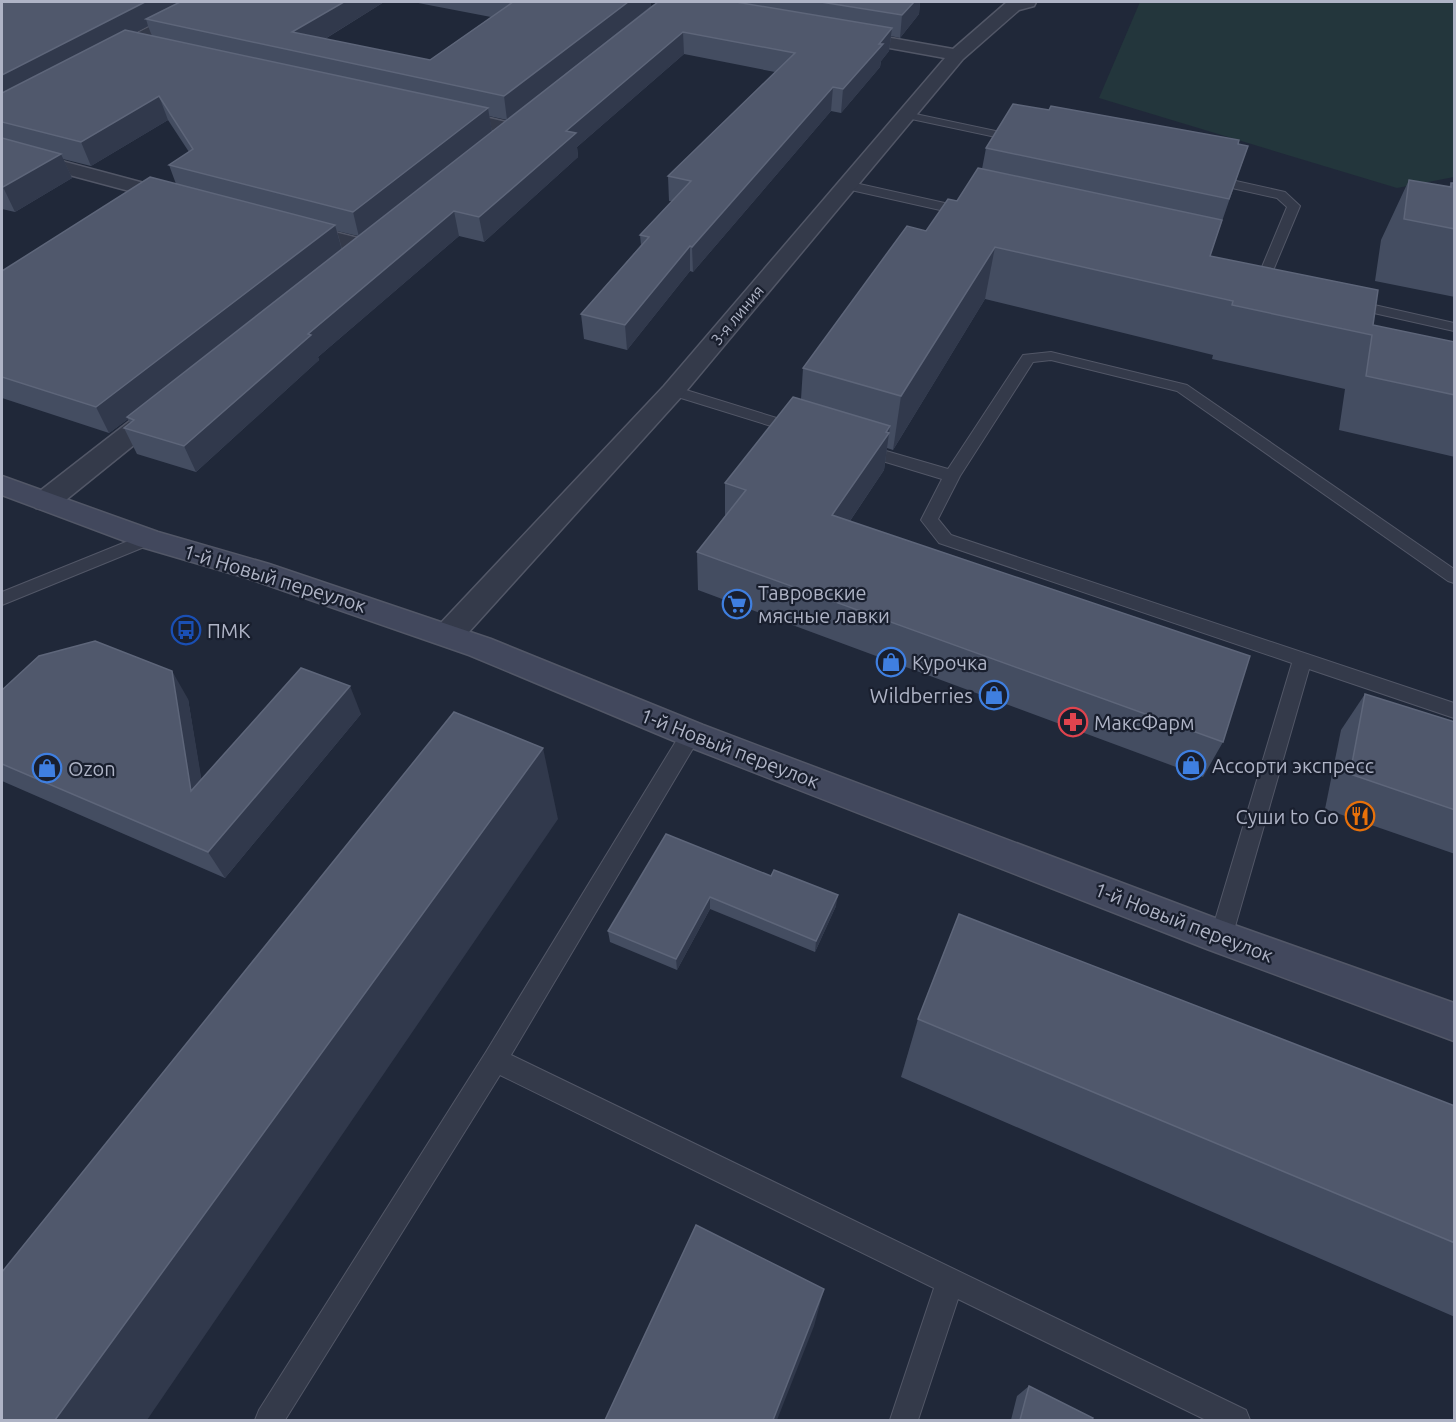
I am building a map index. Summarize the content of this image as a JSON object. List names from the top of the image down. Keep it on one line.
{"streets":{"street":["3-я линия","1-й Новый переулок"]},"crossings":[["3-я линия","1-й Новый переулок"]],"places":{"supermarket":["Тавровские мясные лавки"],"bus stop":["ПМК"],"shop":["Курочка","Wildberries","Ассорти экспресс","Ozon"],"pharmacy":["МаксФарм"],"restaurant":["Суши to Go"]}}
